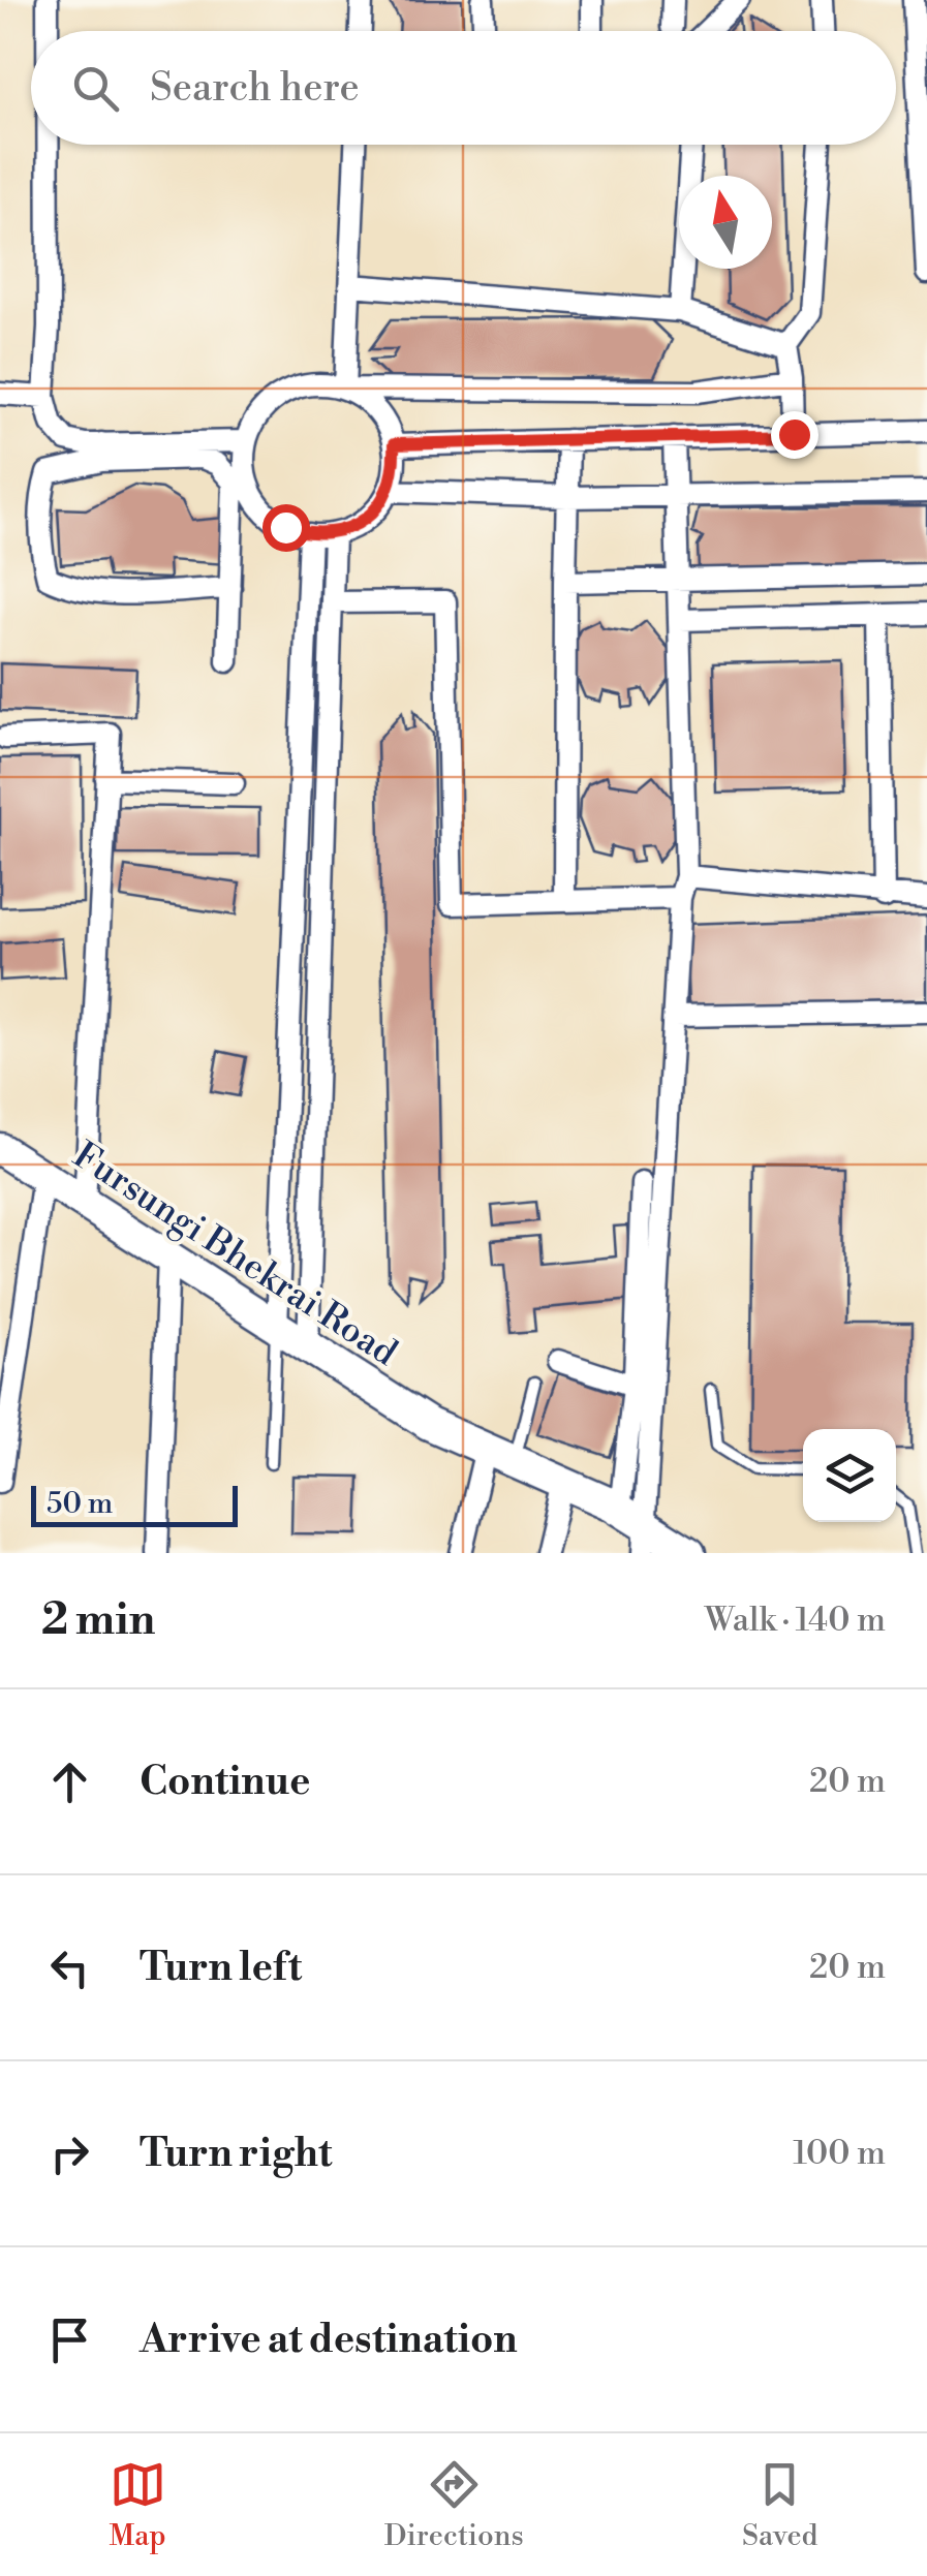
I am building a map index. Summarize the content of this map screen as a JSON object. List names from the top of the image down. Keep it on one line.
{"streets":{"street":["Fursungi Bhekrai Road"]},"scale_bar":"50 m","north":"top","page":{"search":"Search here","scale":"50 m","heading":["2 min","Walk · 140 m"],"list":[["Continue","20 m"],["Turn left","20 m"],["Turn right","100 m"],"Arrive at destination"],"nav":["Map","Directions","Saved"]}}
